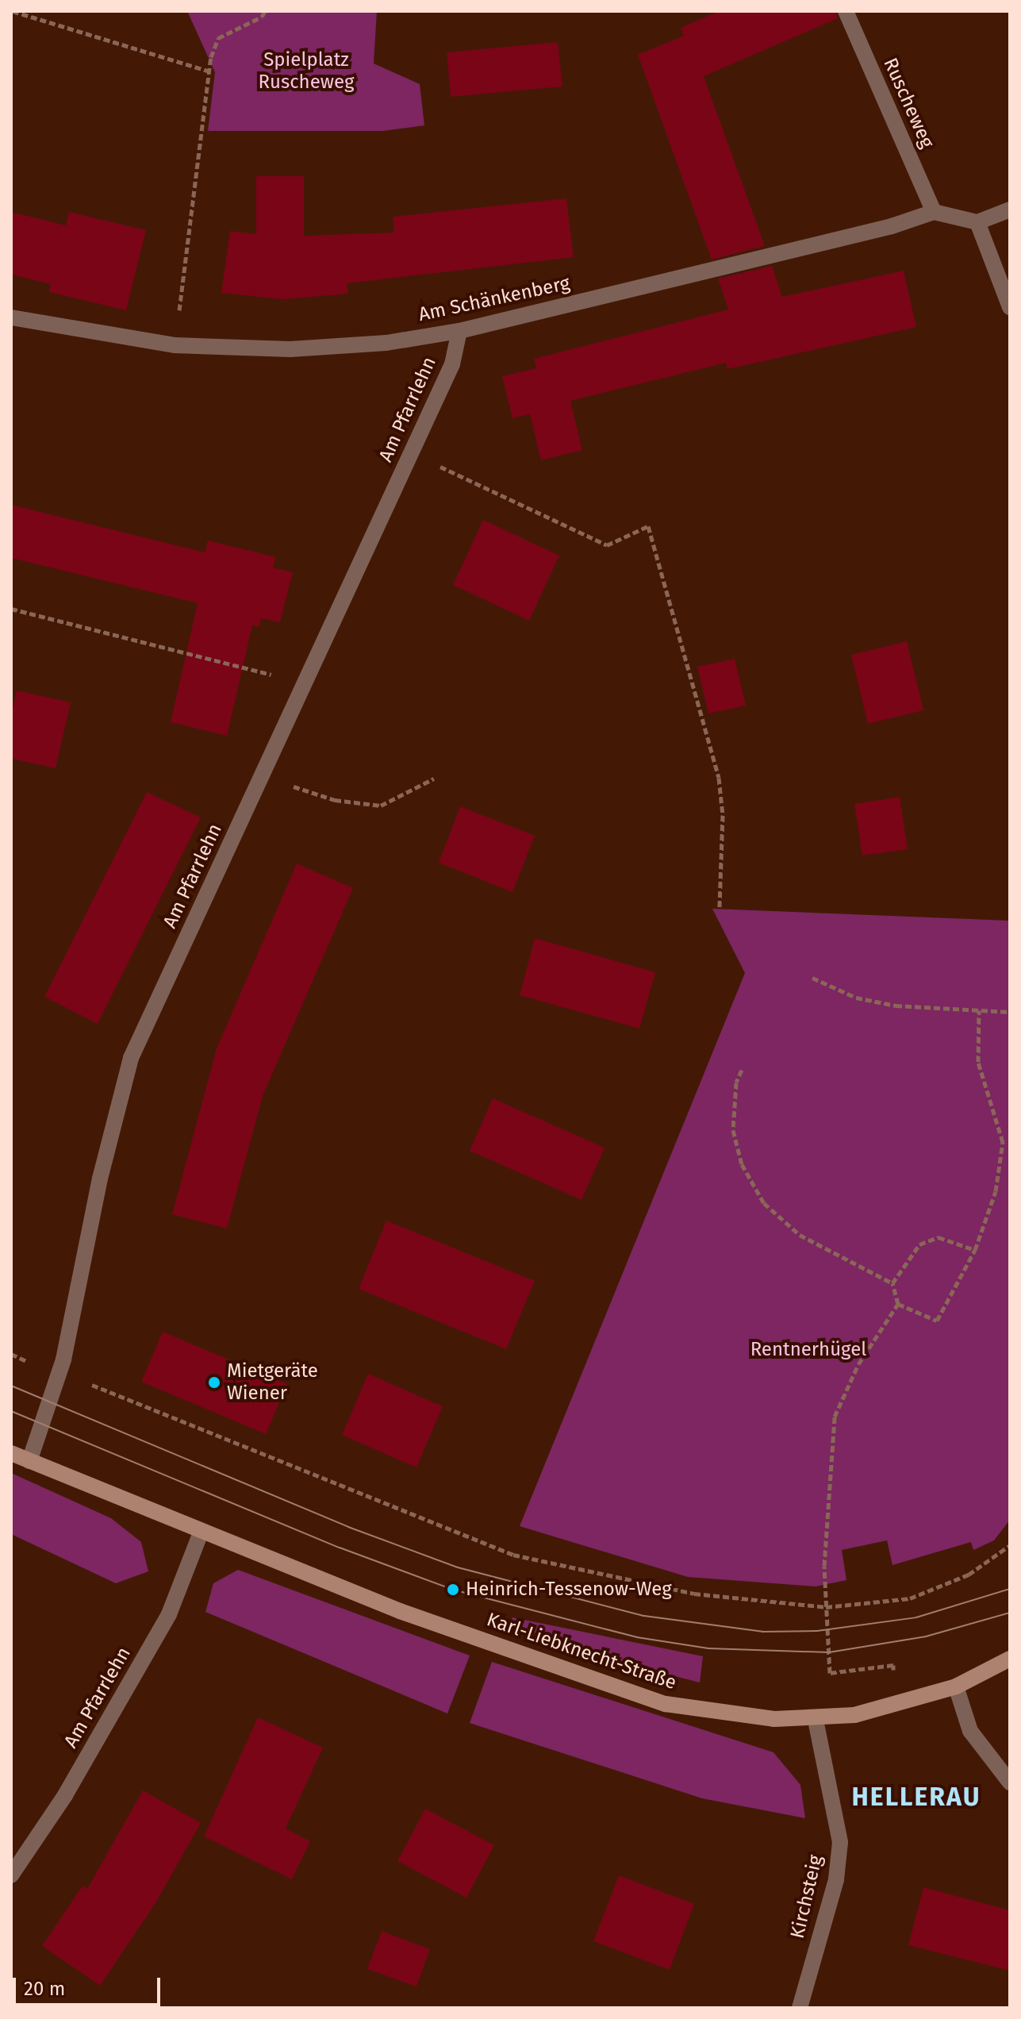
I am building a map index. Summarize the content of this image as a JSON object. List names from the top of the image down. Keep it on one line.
{"streets":{"street":["Ruscheweg","Am Schänkenberg","Am Pfarrlehn","Karl-Liebknecht-Straße","Kirchsteig"]},"crossings":[["Ruscheweg","Am Schänkenberg"],["Am Schänkenberg","Am Pfarrlehn"],["Am Pfarrlehn","Karl-Liebknecht-Straße"],["Karl-Liebknecht-Straße","Kirchsteig"]],"districts":["HELLERAU"],"parks":["Spielplatz Ruscheweg","Rentnerhügel"],"places":["Mietgeräte Wiener","Heinrich-Tessenow-Weg"],"scale_bar":"20 m"}
